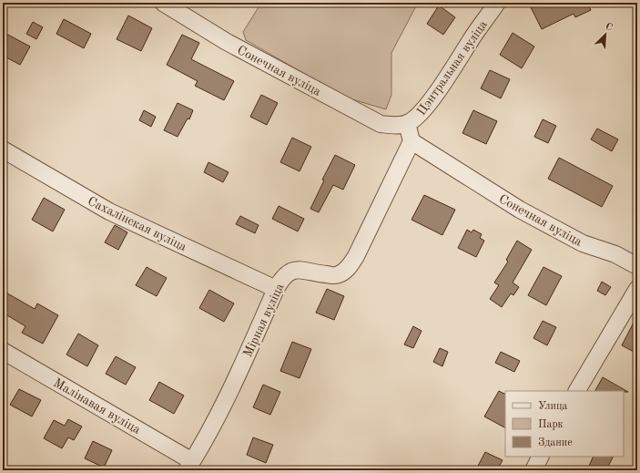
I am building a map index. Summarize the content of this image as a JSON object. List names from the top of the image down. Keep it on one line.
{"streets":{"street":["Цэнтральная вуліца","Сонечная вуліца","Сахалінская вуліца","Мірная вуліца","Малінавая вуліца"]},"crossings":[["Цэнтральная вуліца","Сонечная вуліца"],["Сонечная вуліца","Мірная вуліца"],["Сахалінская вуліца","Мірная вуліца"],["Мірная вуліца","Малінавая вуліца"]],"legend":["Улица","Парк","Здание"],"north":"top right"}
